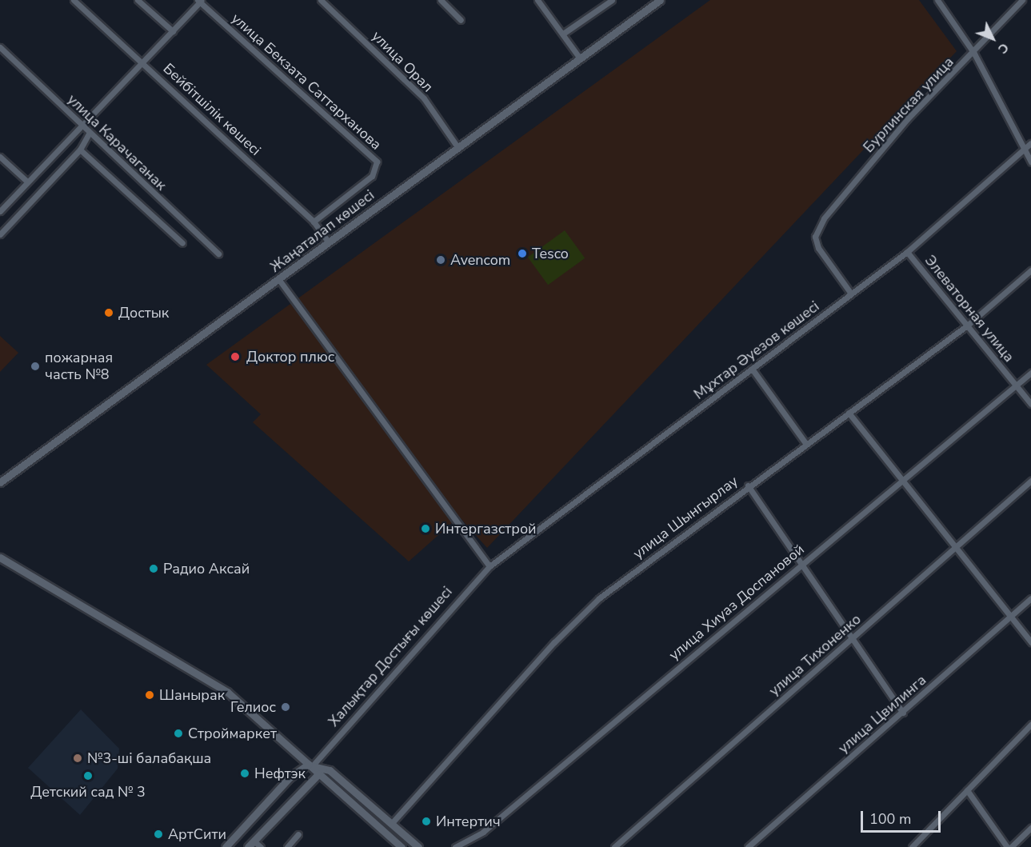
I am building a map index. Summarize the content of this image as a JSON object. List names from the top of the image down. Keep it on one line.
{"streets":{"main road":["Жаңаталап көшесі","Халықтар Достығы көшесі"],"street":["улица Орал","улица Бекзата Саттарханова","Бурлинская улица","Бейбітшілік көшесі","улица Карачаганак","Элеваторная улица","Мұхтар Әуезов көшесі","улица Шынгырлау","улица Хиуаз Доспановой","улица Тихоненко","улица Цвилинга"]},"crossings":[["улица Орал","Жаңаталап көшесі"],["улица Бекзата Саттарханова","Бейбітшілік көшесі"],["Бурлинская улица","Мұхтар Әуезов көшесі"],["Бейбітшілік көшесі","Жаңаталап көшесі"],["Элеваторная улица","Мұхтар Әуезов көшесі"],["Элеваторная улица","улица Шынгырлау"],["Элеваторная улица","улица Хиуаз Доспановой"],["Мұхтар Әуезов көшесі","Халықтар Достығы көшесі"]],"places":["Tesco","Avencom","Достык","Доктор плюс","пожарная часть №8","Интергазстрой","Радио Аксай","Шанырак","Гелиос","Строймаркет","№3-ші балабақша","Нефтэк","Детский сад № 3","Интертич","АртСити"],"scale_bar":"100 m","north":"bottom right"}
